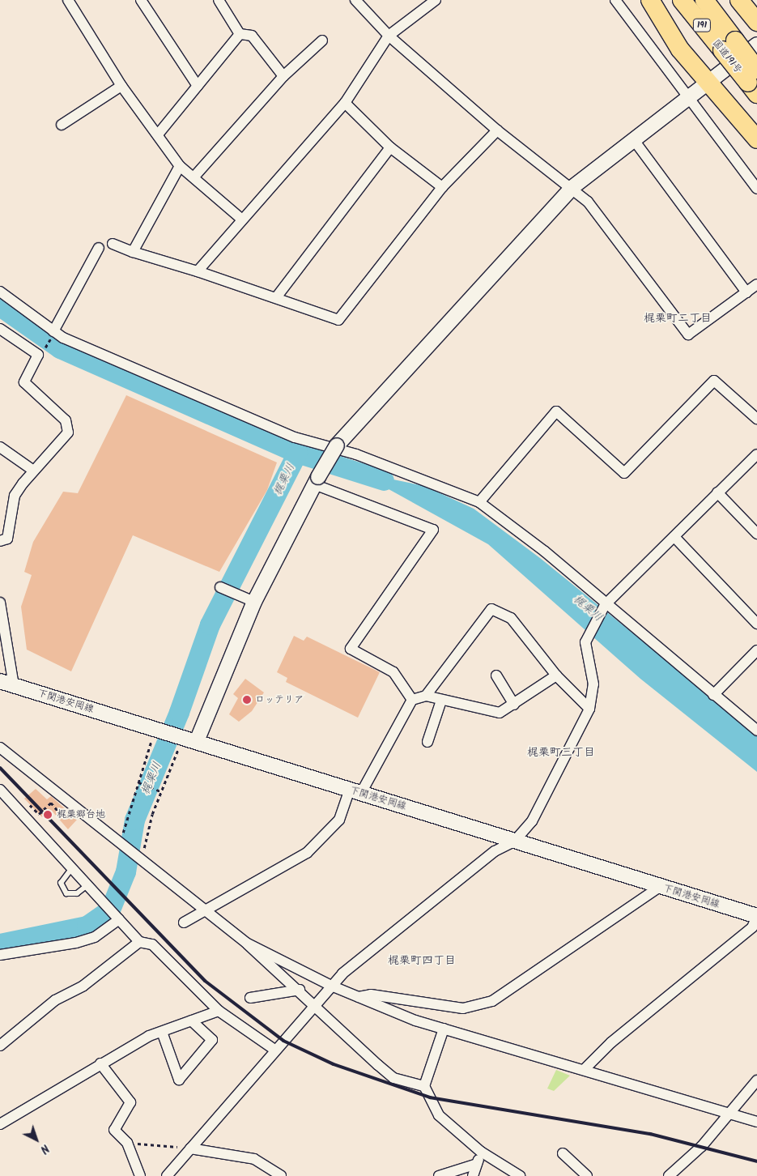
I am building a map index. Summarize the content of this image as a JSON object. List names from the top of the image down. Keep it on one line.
{"streets":{"highway":["191","国道191号"],"street":["下関港安岡線"]},"districts":["梶栗町二丁目","梶栗町三丁目","梶栗町四丁目"],"water":["梶栗川"],"places":["ロッテリア","梶栗郷台地"],"north":"bottom right"}
